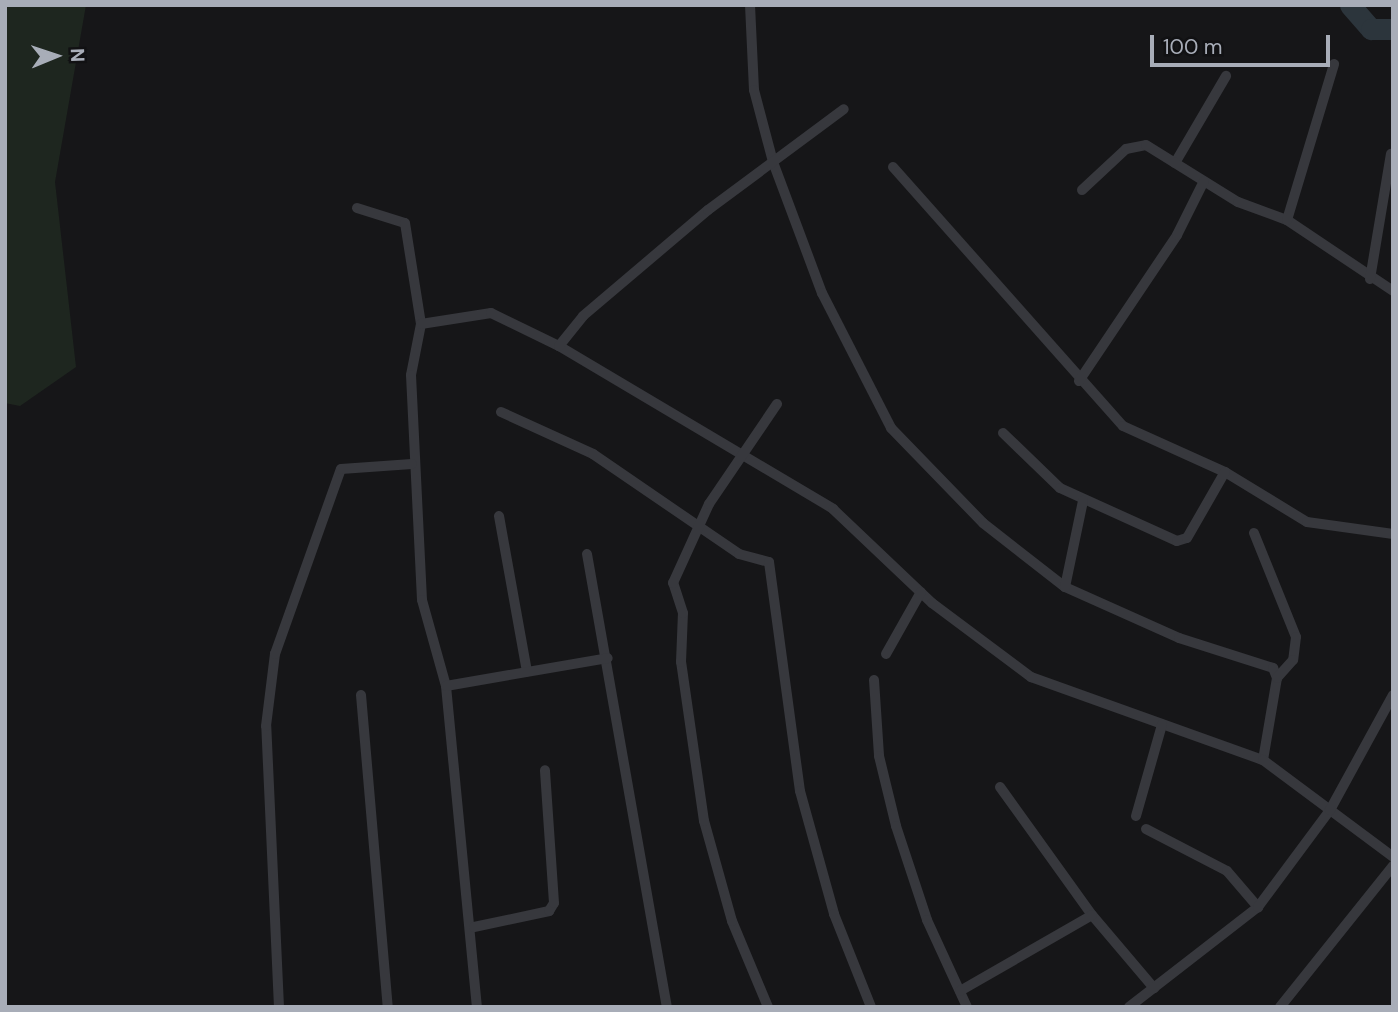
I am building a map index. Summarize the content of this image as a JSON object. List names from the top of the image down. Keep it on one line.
{"scale_bar":"100 m","north":"right"}
